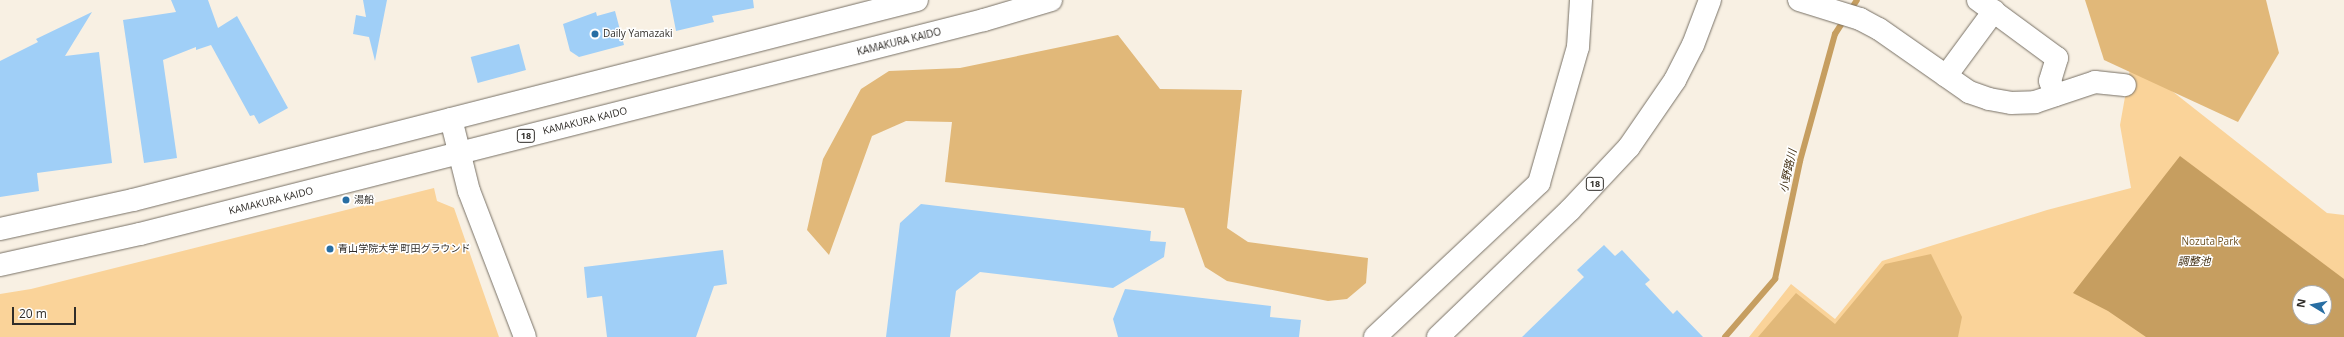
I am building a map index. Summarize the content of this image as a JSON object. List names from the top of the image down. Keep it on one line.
{"streets":{"main road":["KAMAKURA KAIDO","18"]},"water":["小野路川","調整池"],"parks":["Nozuta Park"],"places":["Daily Yamazaki","湯船","青山学院大学 町田グラウンド"],"scale_bar":"20 m","north":"left"}
